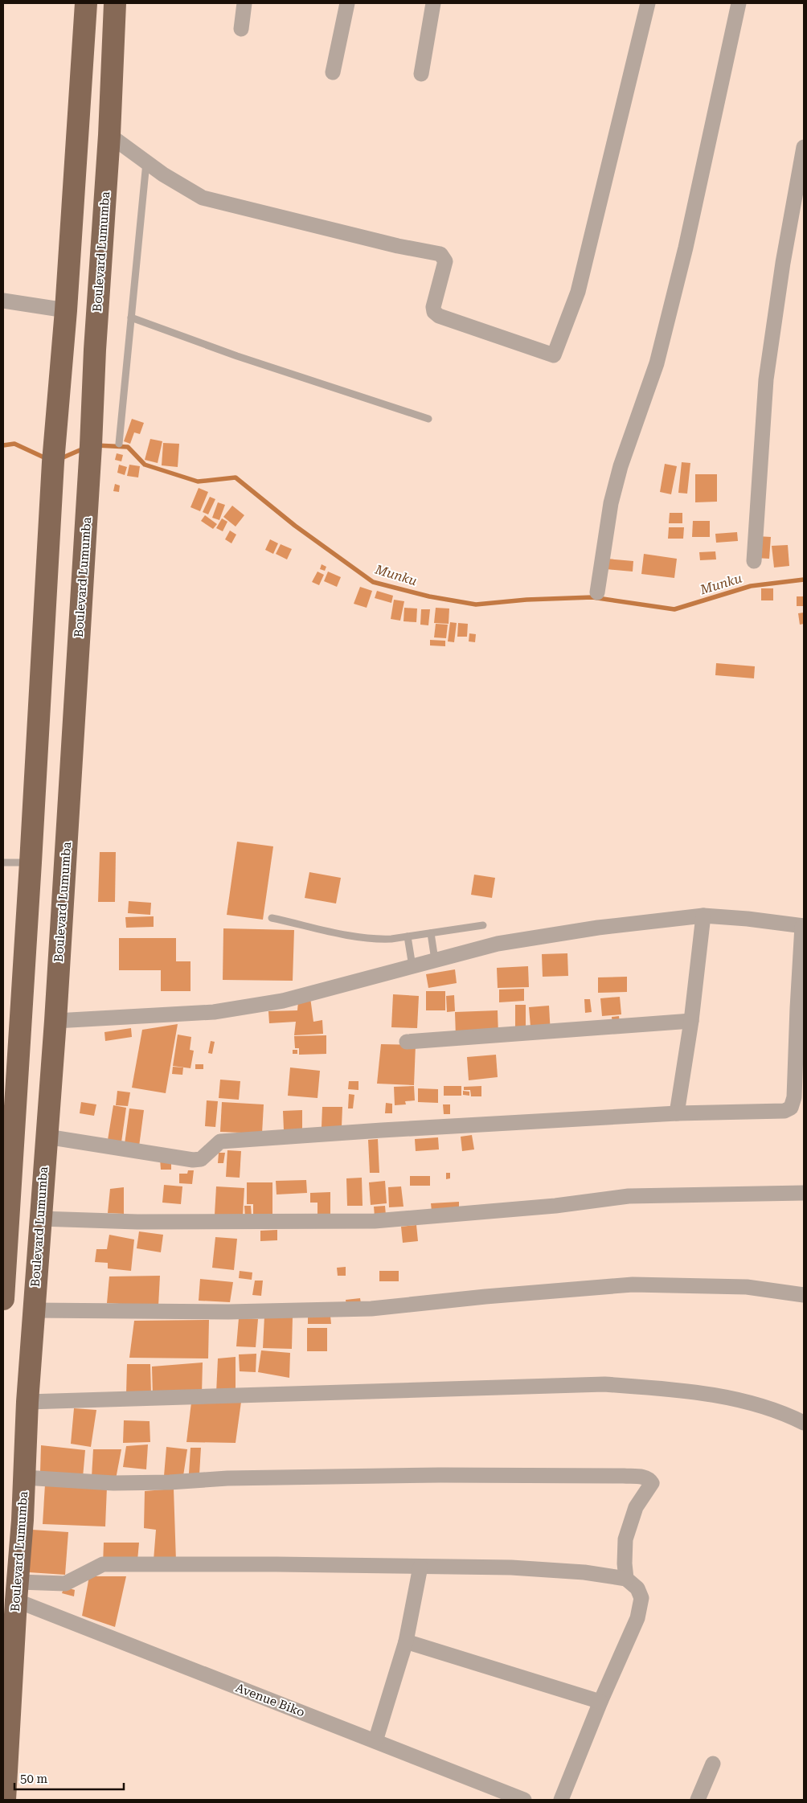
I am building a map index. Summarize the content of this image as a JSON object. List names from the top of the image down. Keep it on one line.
{"streets":{"highway":["Boulevard Lumumba"],"street":["Avenue Biko"]},"crossings":[["Boulevard Lumumba","Avenue Biko"]],"water":["Munku"],"scale_bar":"50 m"}
